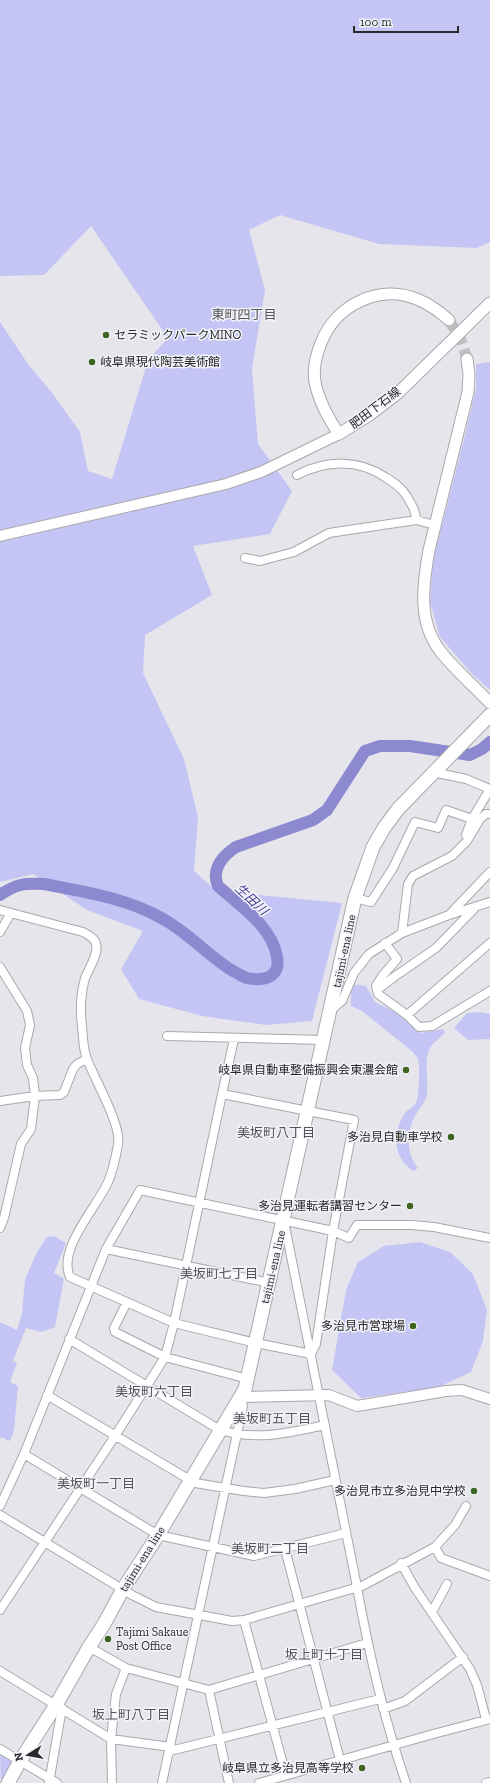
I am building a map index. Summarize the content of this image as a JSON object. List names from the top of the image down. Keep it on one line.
{"streets":{"main road":["肥田下石線","tajimi-ena line"]},"districts":["東町四丁目","美坂町八丁目","美坂町七丁目","美坂町六丁目","美坂町五丁目","美坂町一丁目","美坂町二丁目","坂上町十丁目","坂上町八丁目"],"water":["生田川"],"places":["セラミックパークMINO","岐阜県現代陶芸美術館","岐阜県自動車整備振興会東濃会館","多治見自動車学校","多治見運転者講習センター","多治見市営球場","多治見市立多治見中学校","Tajimi Sakaue Post Office","岐阜県立多治見高等学校"],"scale_bar":"100 m","north":"left"}
